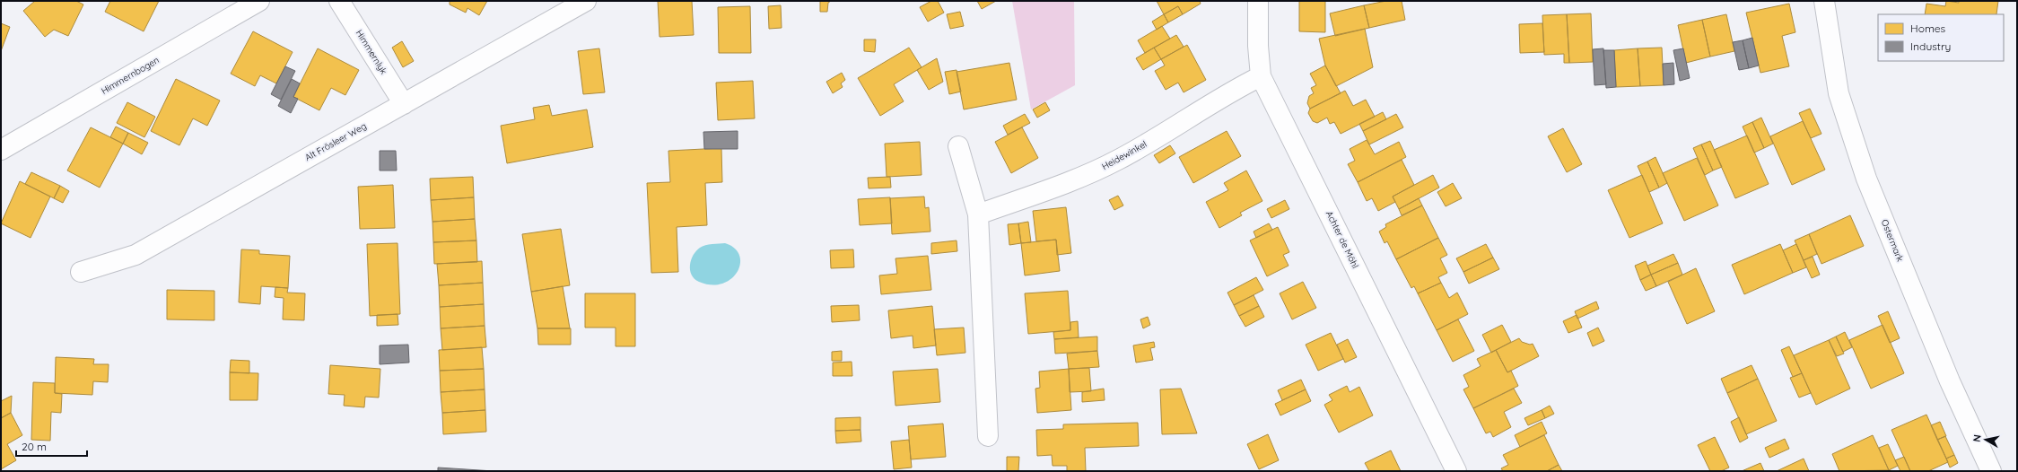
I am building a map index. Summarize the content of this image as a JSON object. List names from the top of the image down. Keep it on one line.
{"streets":{"street":["Himmernlyk","Himmernbogen","Alt Frösleer Weg","Heidewinkel","Achter de Möhl","Ostermark"]},"crossings":[["Himmernlyk","Alt Frösleer Weg"],["Heidewinkel","Achter de Möhl"]],"legend":["Homes","Industry"],"scale_bar":"20 m","north":"left"}
